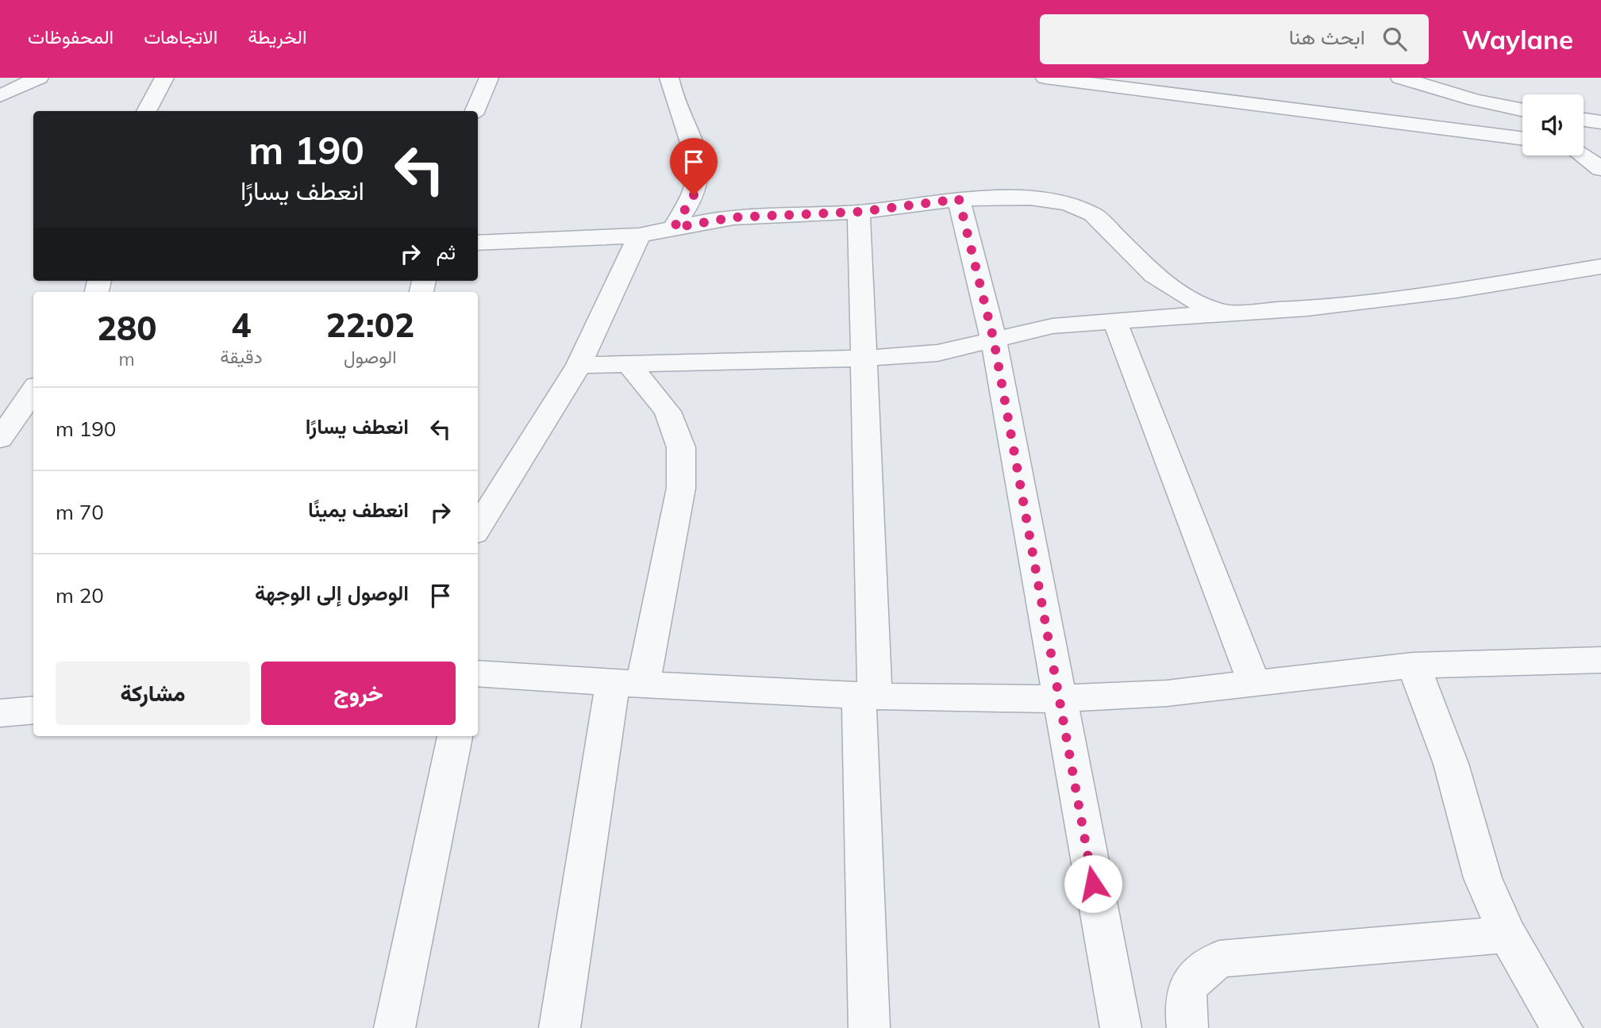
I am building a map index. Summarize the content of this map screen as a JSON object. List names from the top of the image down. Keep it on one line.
{"page":{"header":"Waylane","search":"ابحث هنا","nav":["الخريطة","الاتجاهات","المحفوظات"],"turn":["190 m","انعطف يسارًا"],"then":"ثم","eta":["22:02","الوصول","4","دقيقة","280","m"],"list":[{"name":"انعطف يسارًا","value":"190 m"},{"name":"انعطف يمينًا","value":"70 m"},{"name":"الوصول إلى الوجهة","value":"20 m"}],"buttons":["خروج","مشاركة"]}}
